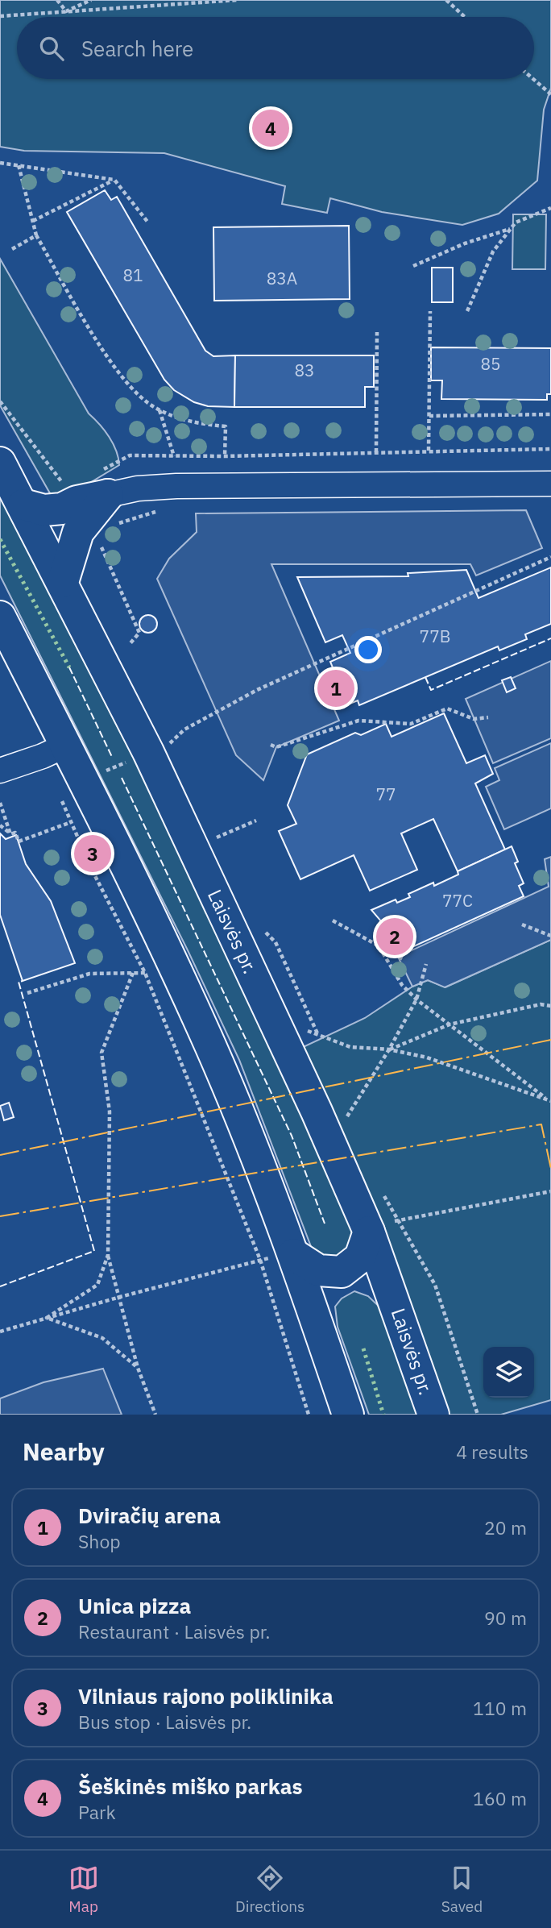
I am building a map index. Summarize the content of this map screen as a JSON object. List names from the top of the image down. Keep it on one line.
{"streets":{"main road":["Laisvės pr."]},"house_numbers":["81","83A","85","83","77B","77","77C"],"page":{"search":"Search here","pins":["4","1","3","2"],"heading":["Nearby","4 results"],"list":[{"mark":"1","name":"Dviračių arena","note":"Shop","value":"20 m"},{"mark":"2","name":"Unica pizza","note":"Restaurant · Laisvės pr.","value":"90 m"},{"mark":"3","name":"Vilniaus rajono poliklinika","note":"Bus stop · Laisvės pr.","value":"110 m"},{"mark":"4","name":"Šeškinės miško parkas","note":"Park","value":"160 m"}],"nav":["Map","Directions","Saved"]}}
